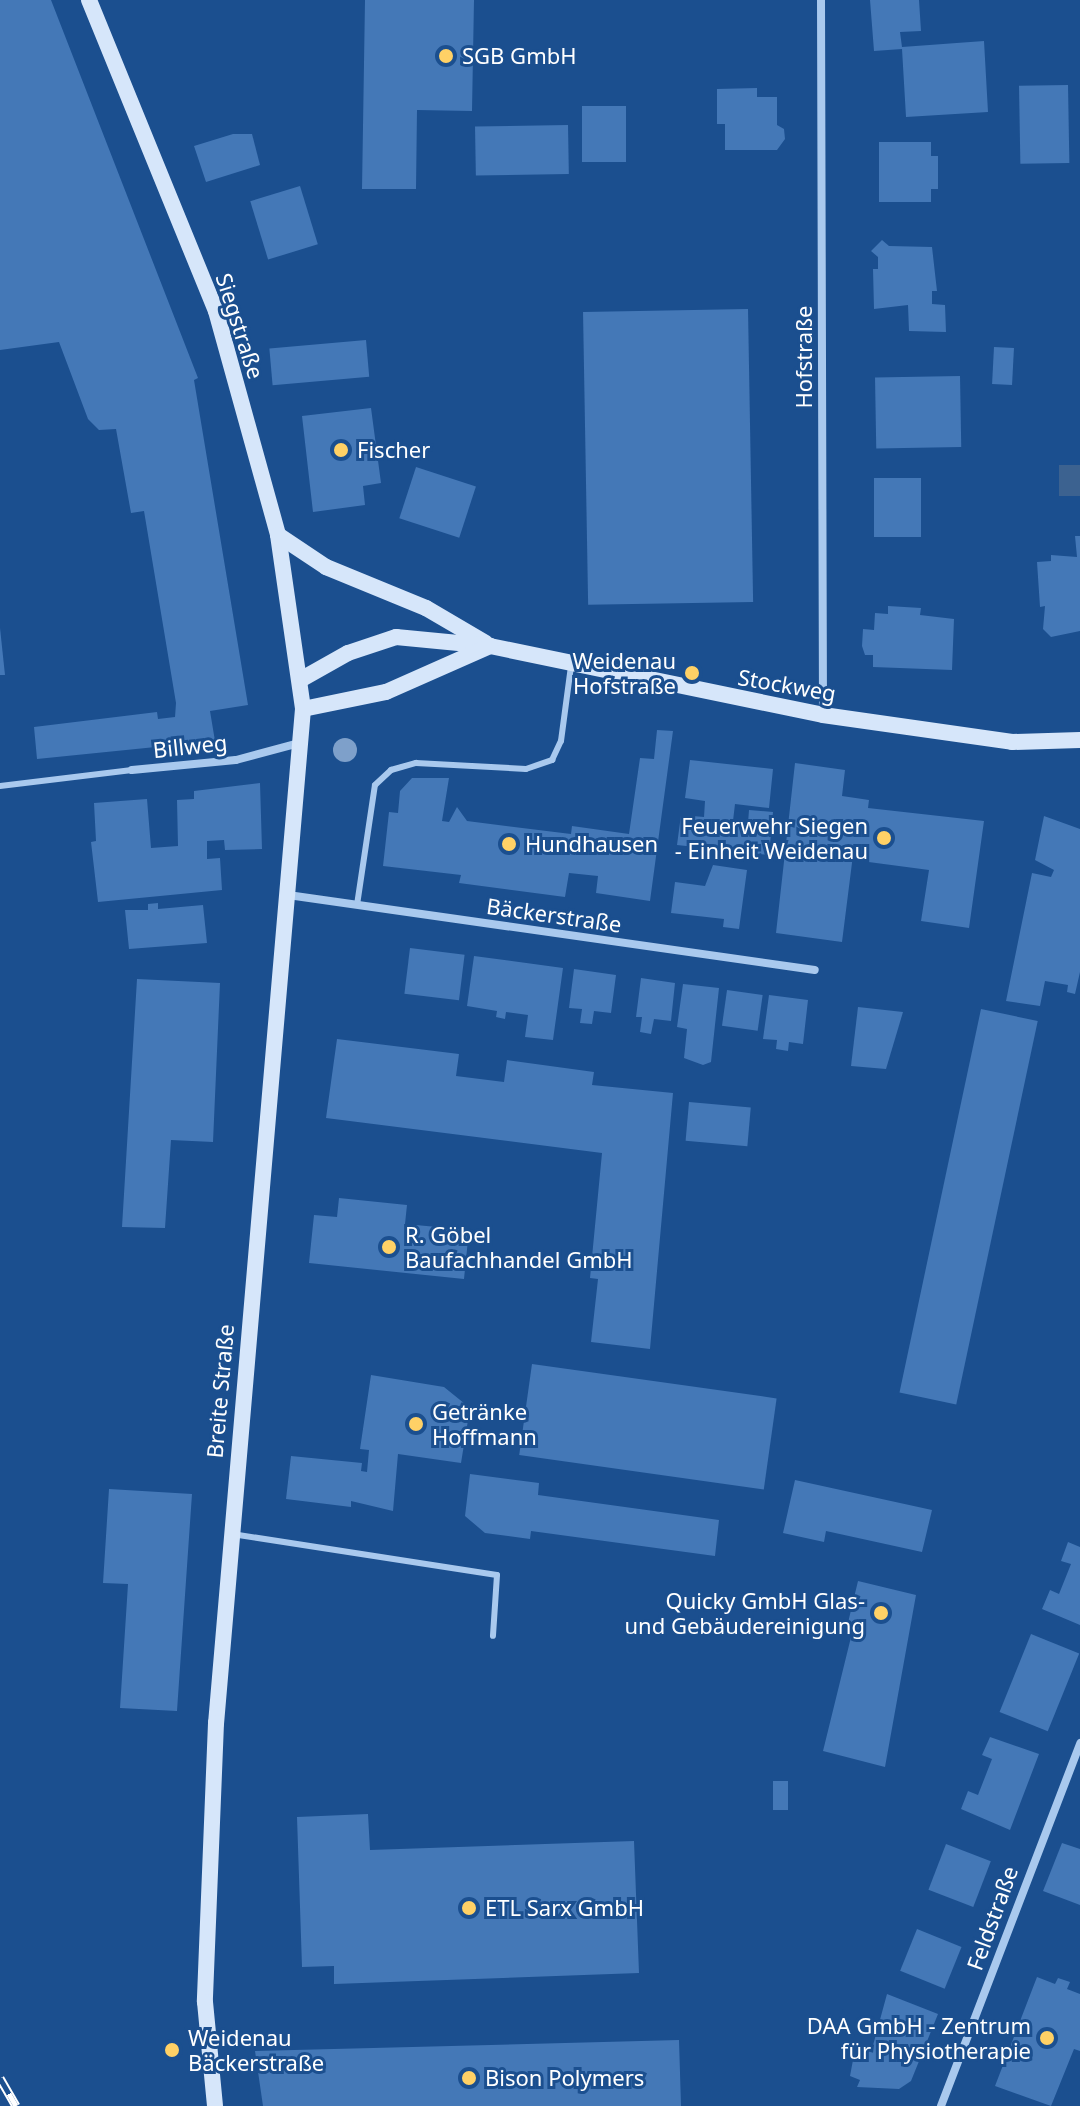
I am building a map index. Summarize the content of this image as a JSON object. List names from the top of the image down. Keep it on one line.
{"streets":{"street":["Siegstraße","Hofstraße","Stockweg","Billweg","Bäckerstraße","Breite Straße","Feldstraße"]},"crossings":[["Siegstraße","Stockweg"],["Siegstraße","Breite Straße"],["Hofstraße","Stockweg"],["Stockweg","Breite Straße"],["Billweg","Breite Straße"],["Bäckerstraße","Breite Straße"]],"places":["SGB GmbH","Fischer","Weidenau Hofstraße","Feuerwehr Siegen - Einheit Weidenau","Hundhausen","R. Göbel Baufachhandel GmbH","Getränke Hoffmann","Quicky GmbH Glas- und Gebäudereinigung","ETL Sarx GmbH","DAA GmbH - Zentrum für Physiotherapie","Weidenau Bäckerstraße","Bison Polymers"]}
